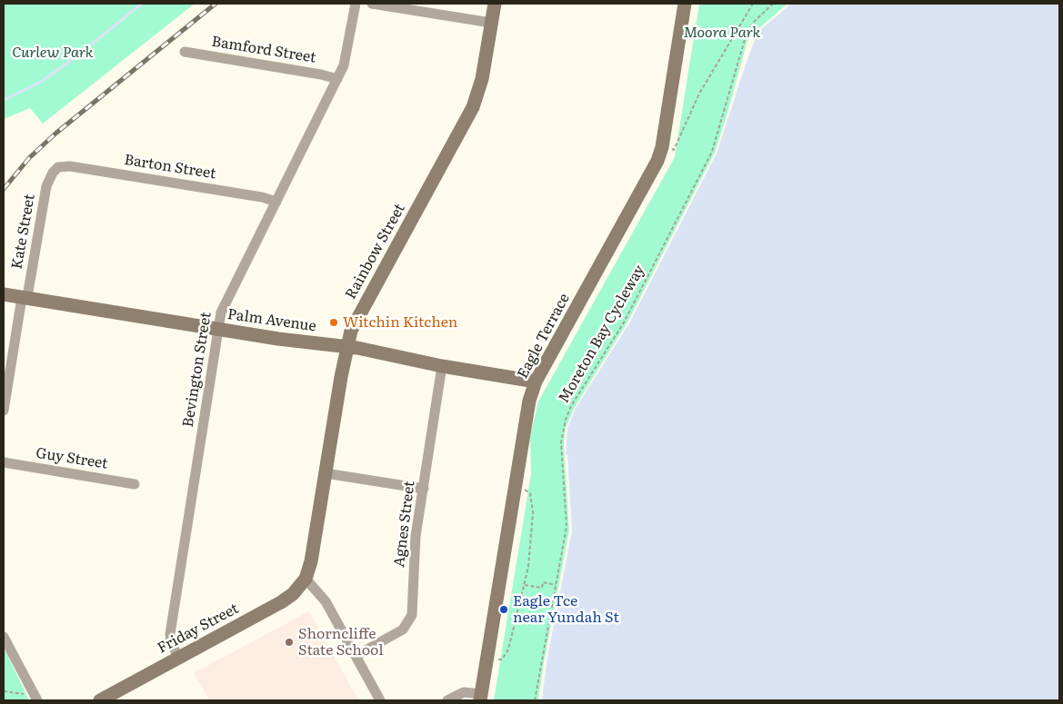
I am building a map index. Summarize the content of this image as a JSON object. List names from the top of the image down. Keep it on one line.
{"streets":{"street":["Bamford Street","Barton Street","Kate Street","Rainbow Street","Palm Avenue","Eagle Terrace","Bevington Street","Guy Street","Agnes Street","Friday Street"],"path":["Moreton Bay Cycleway"]},"crossings":[["Bamford Street","Bevington Street"],["Barton Street","Kate Street"],["Barton Street","Bevington Street"],["Kate Street","Palm Avenue"],["Rainbow Street","Palm Avenue"],["Rainbow Street","Friday Street"],["Palm Avenue","Eagle Terrace"],["Palm Avenue","Bevington Street"],["Palm Avenue","Agnes Street"],["Bevington Street","Friday Street"]],"parks":["Moora Park","Curlew Park"],"places":["Witchin Kitchen","Eagle Tce near Yundah St","Shorncliffe State School"]}
